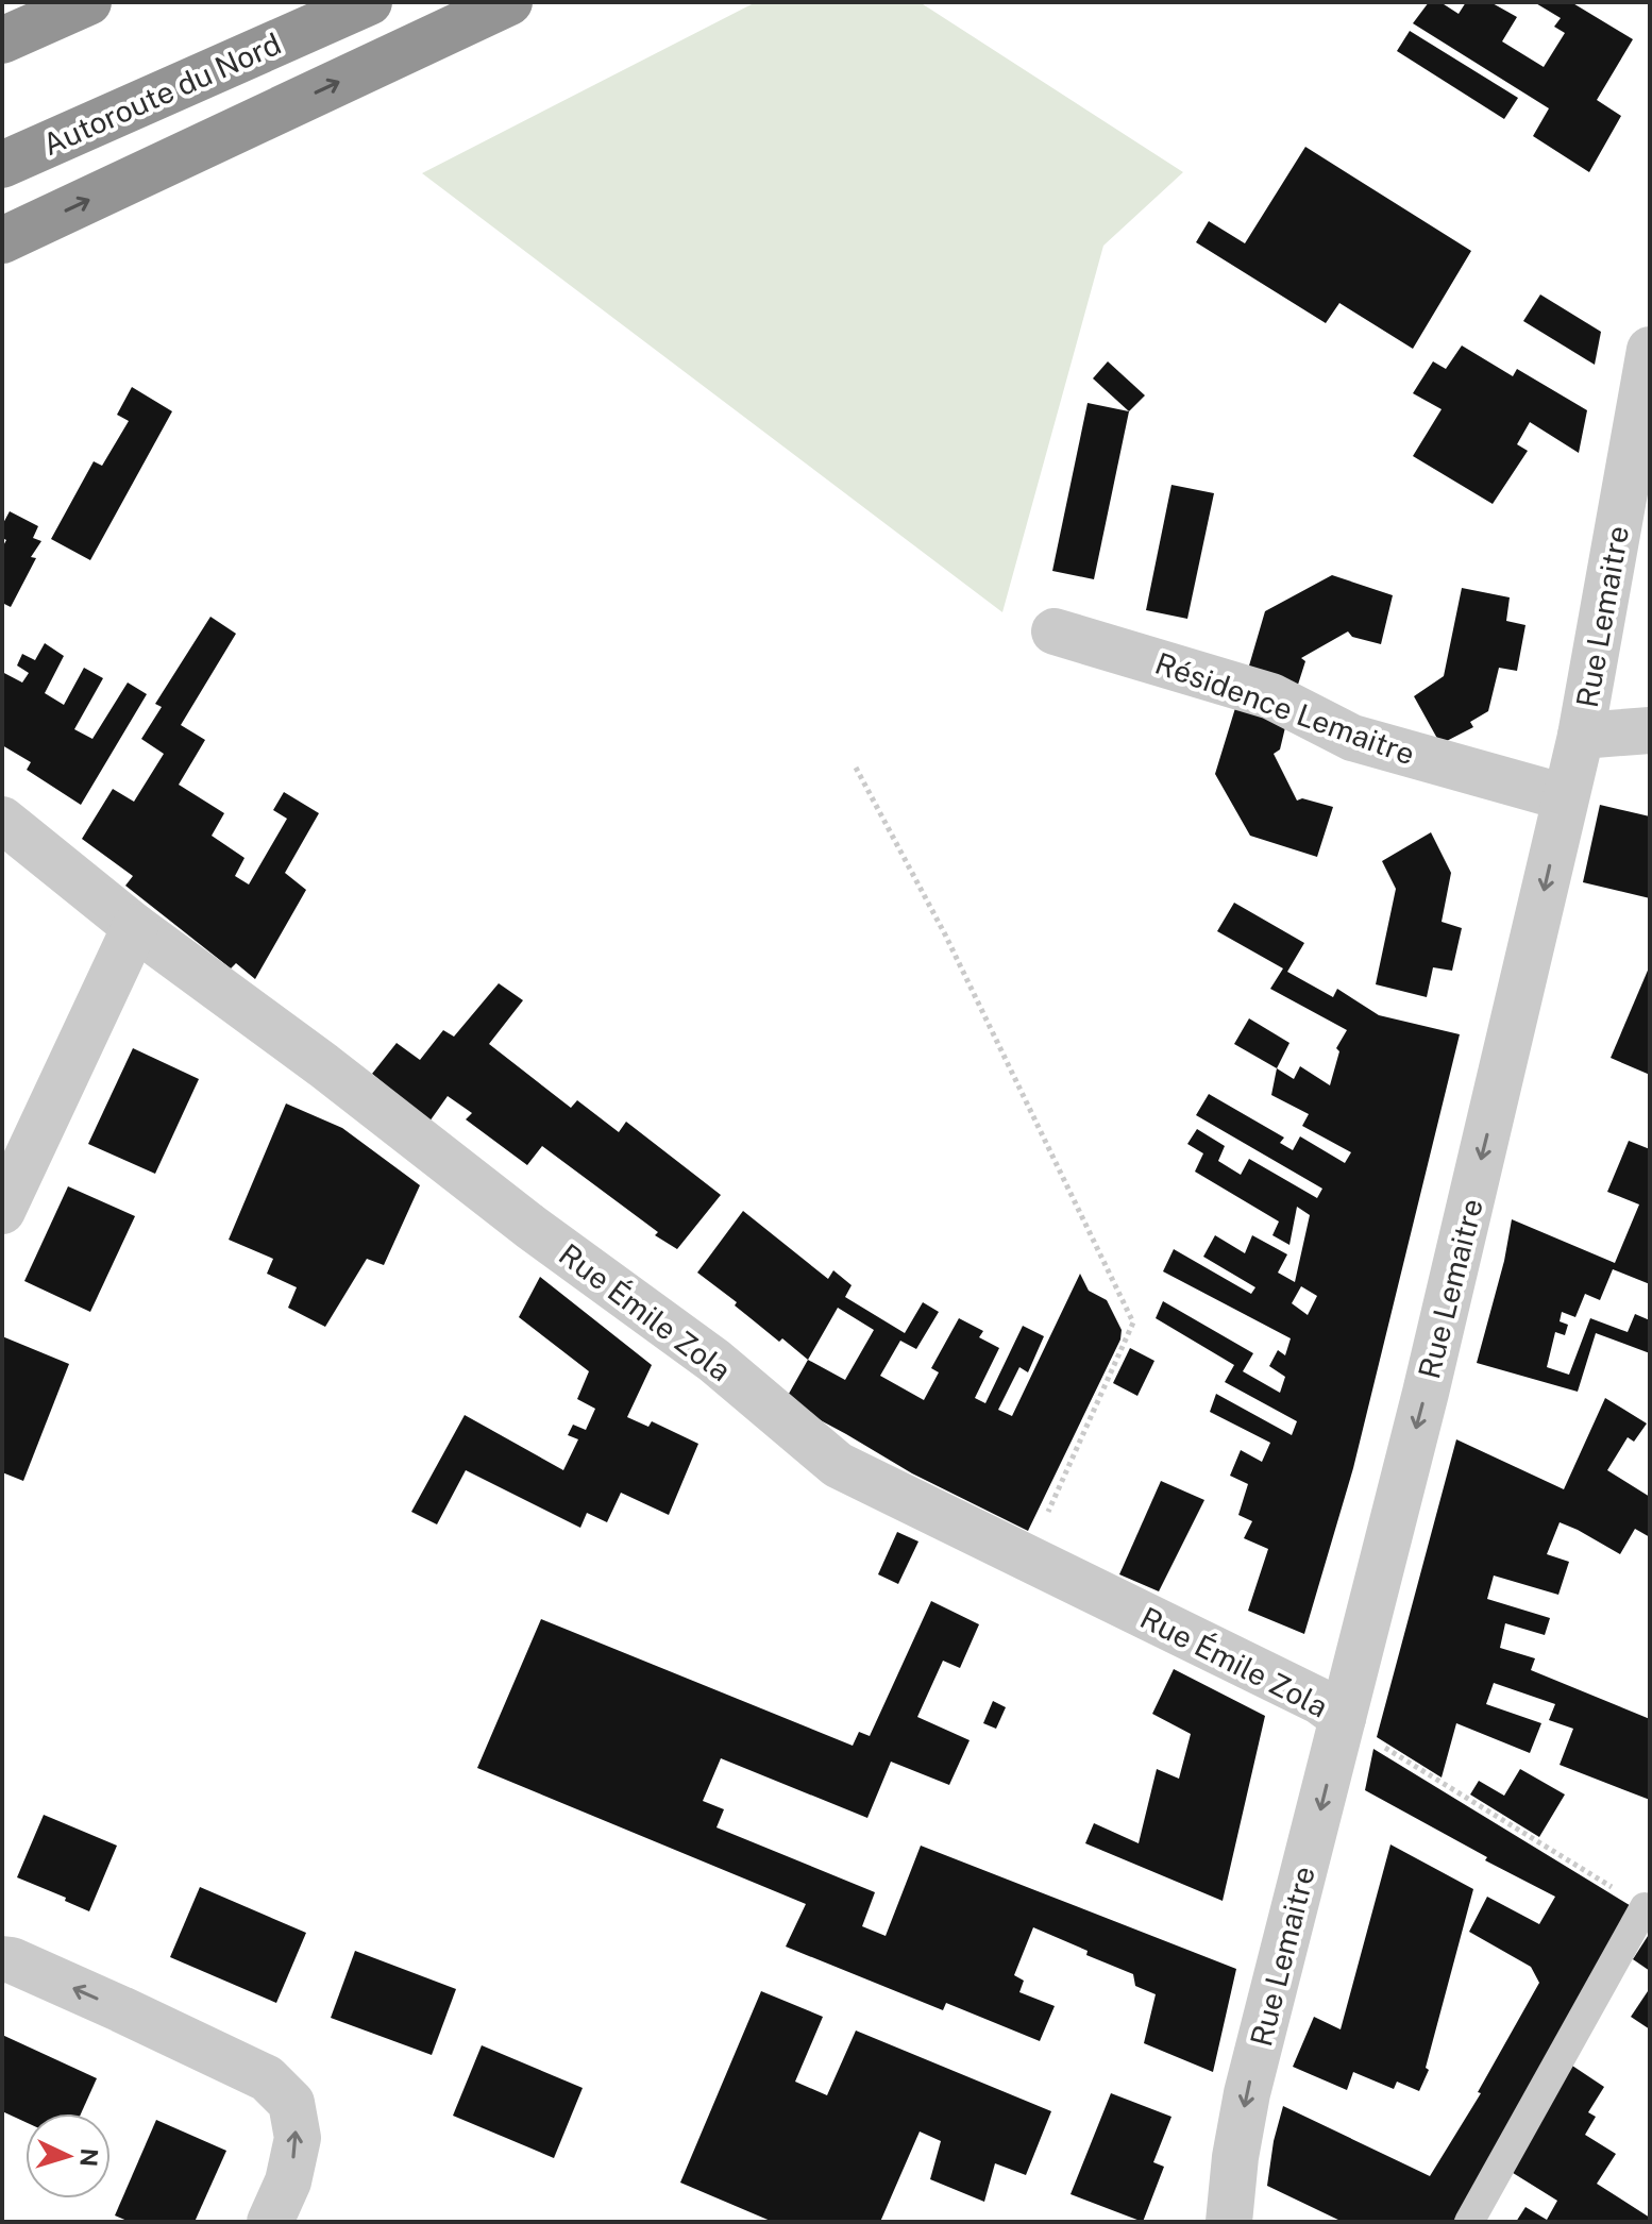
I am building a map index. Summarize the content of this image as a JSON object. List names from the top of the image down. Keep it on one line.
{"streets":{"highway":["Autoroute du Nord"],"street":["Rue Lemaitre","Résidence Lemaitre","Rue Émile Zola"]},"crossings":[["Rue Lemaitre","Résidence Lemaitre"],["Rue Lemaitre","Rue Émile Zola"]],"one_way":["Rue Lemaitre"],"north":"right"}
